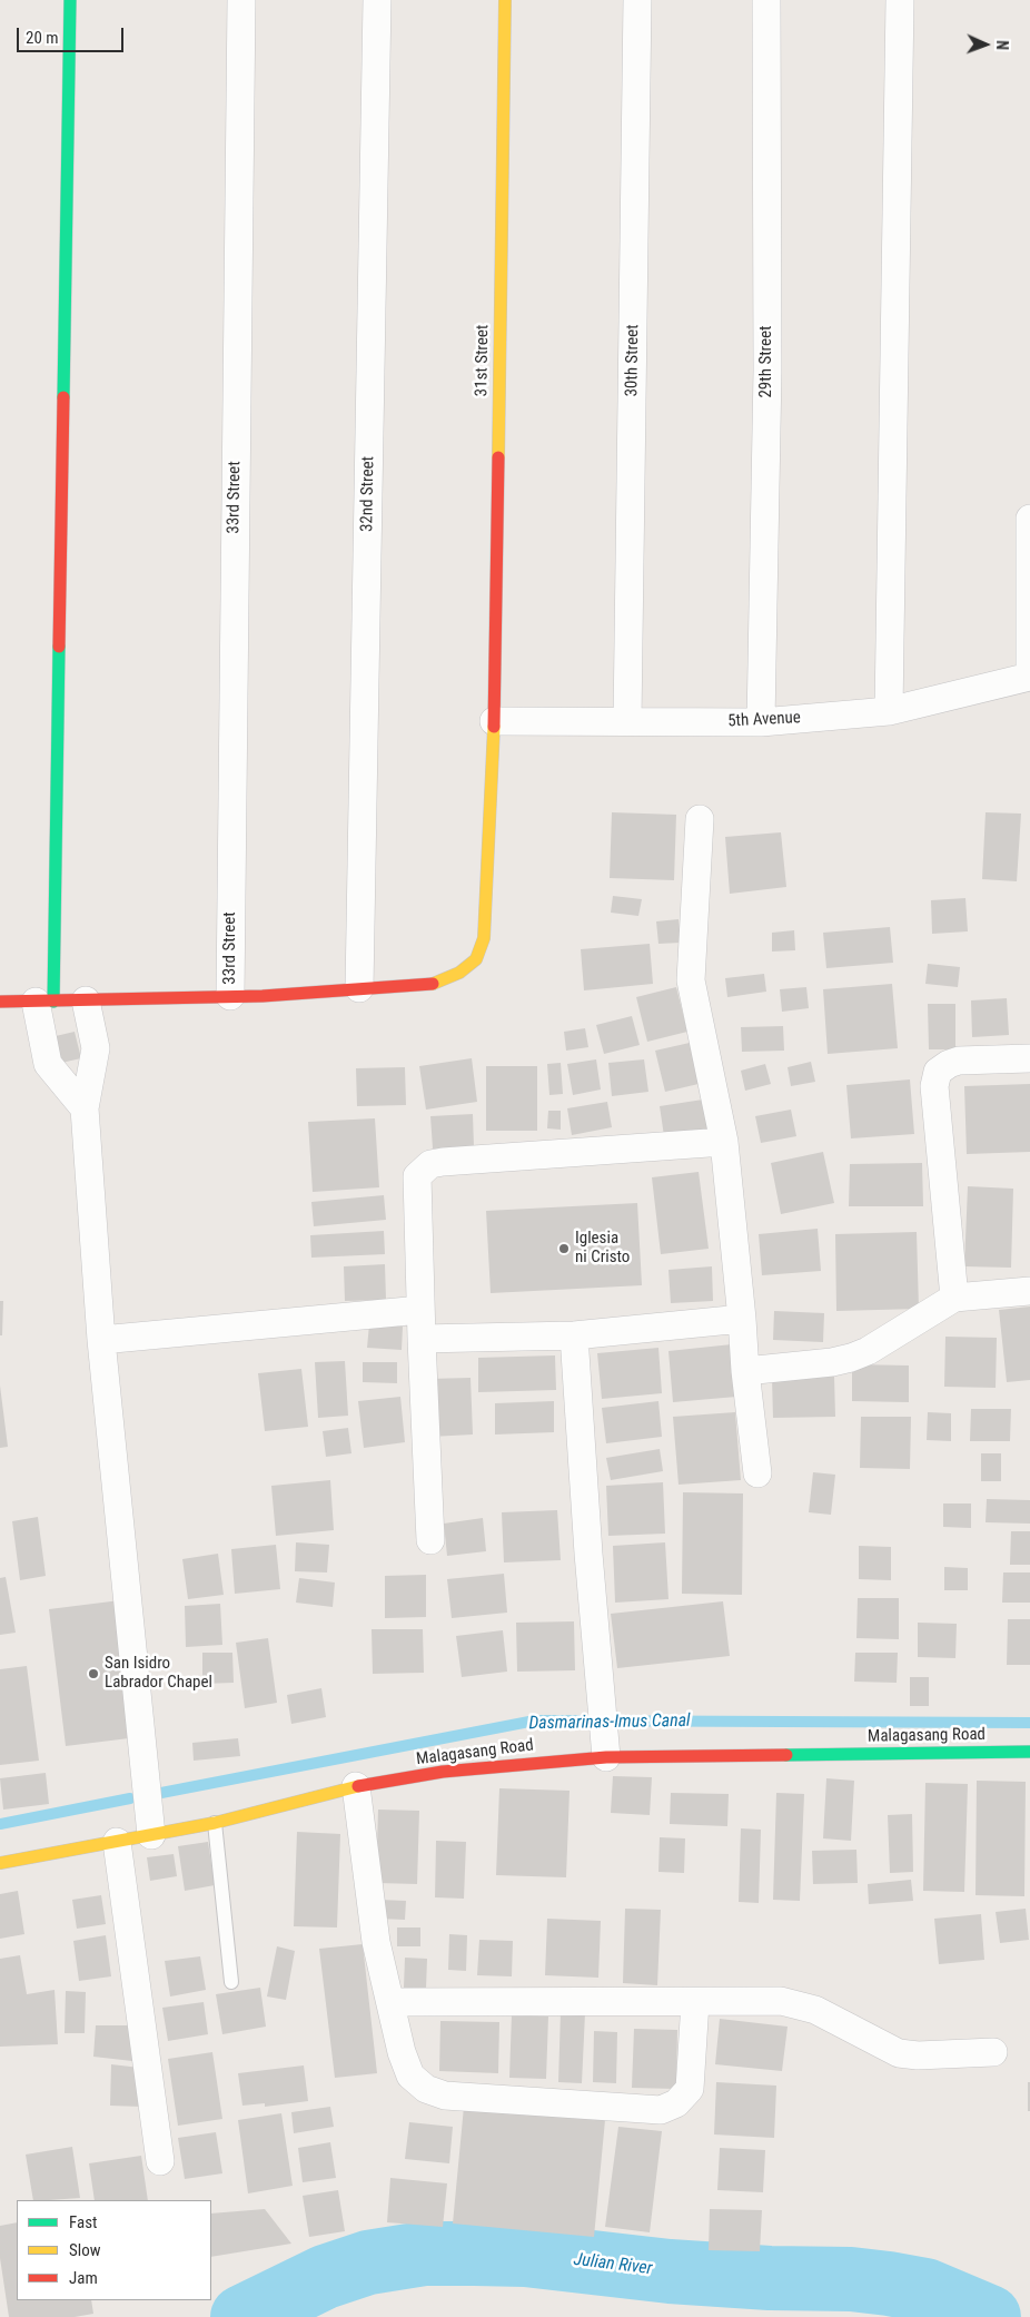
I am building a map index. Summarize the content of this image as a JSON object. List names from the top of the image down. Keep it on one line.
{"streets":{"street":["31st Street","30th Street","29th Street","32nd Street","33rd Street","5th Avenue","Malagasang Road"]},"crossings":[["31st Street","32nd Street"],["31st Street","33rd Street"],["31st Street","5th Avenue"],["30th Street","5th Avenue"],["29th Street","5th Avenue"]],"water":["Dasmarinas-Imus Canal","Julian River"],"places":["Iglesia ni Cristo","San Isidro Labrador Chapel"],"legend":["Fast","Slow","Jam"],"scale_bar":"20 m","north":"right"}
